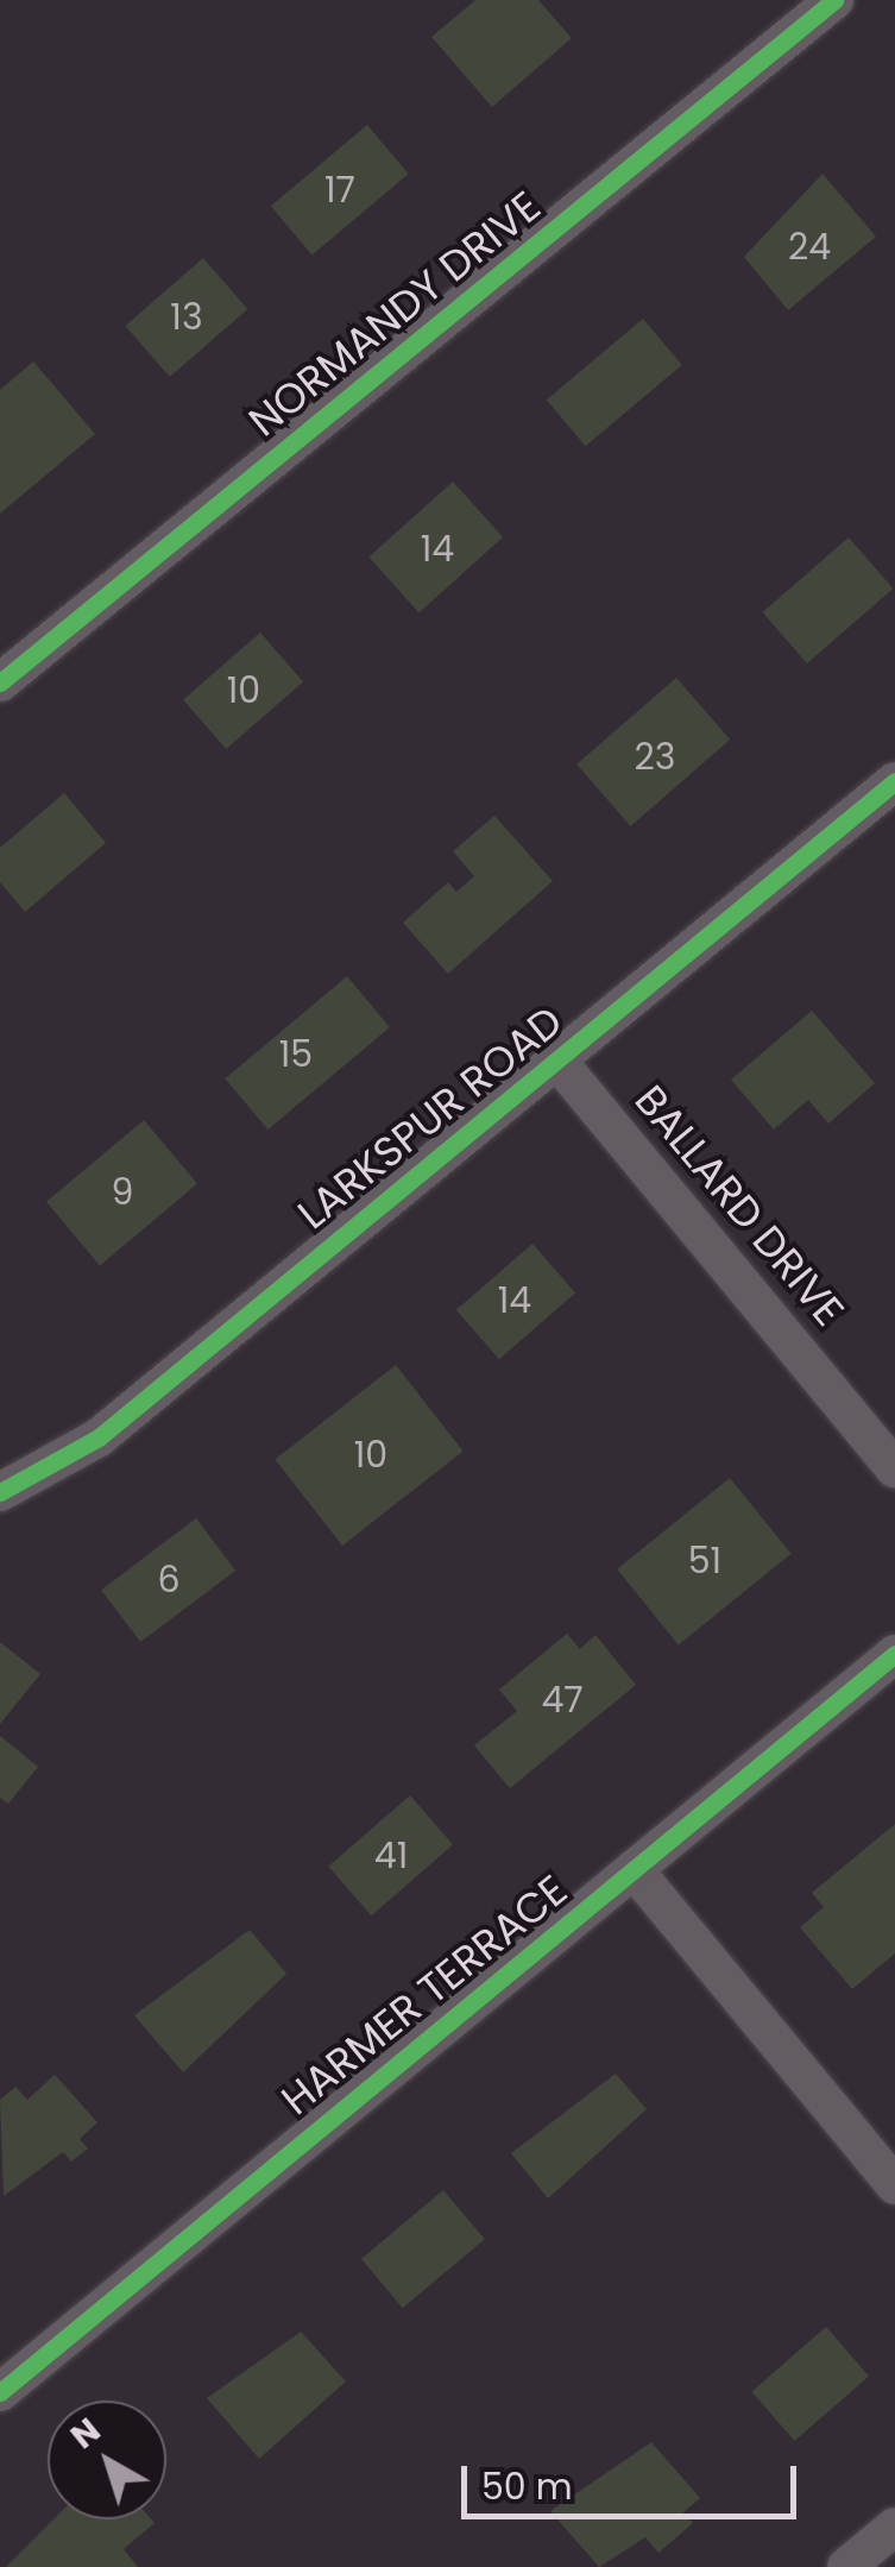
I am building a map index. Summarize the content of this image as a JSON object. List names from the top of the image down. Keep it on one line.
{"streets":{"street":["NORMANDY DRIVE","LARKSPUR ROAD","BALLARD DRIVE","HARMER TERRACE"]},"crossings":[["LARKSPUR ROAD","BALLARD DRIVE"]],"house_numbers":["17","24","13","14","10","23","15","9","14","10","51","6","47","41"],"scale_bar":"50 m","north":"top left"}
